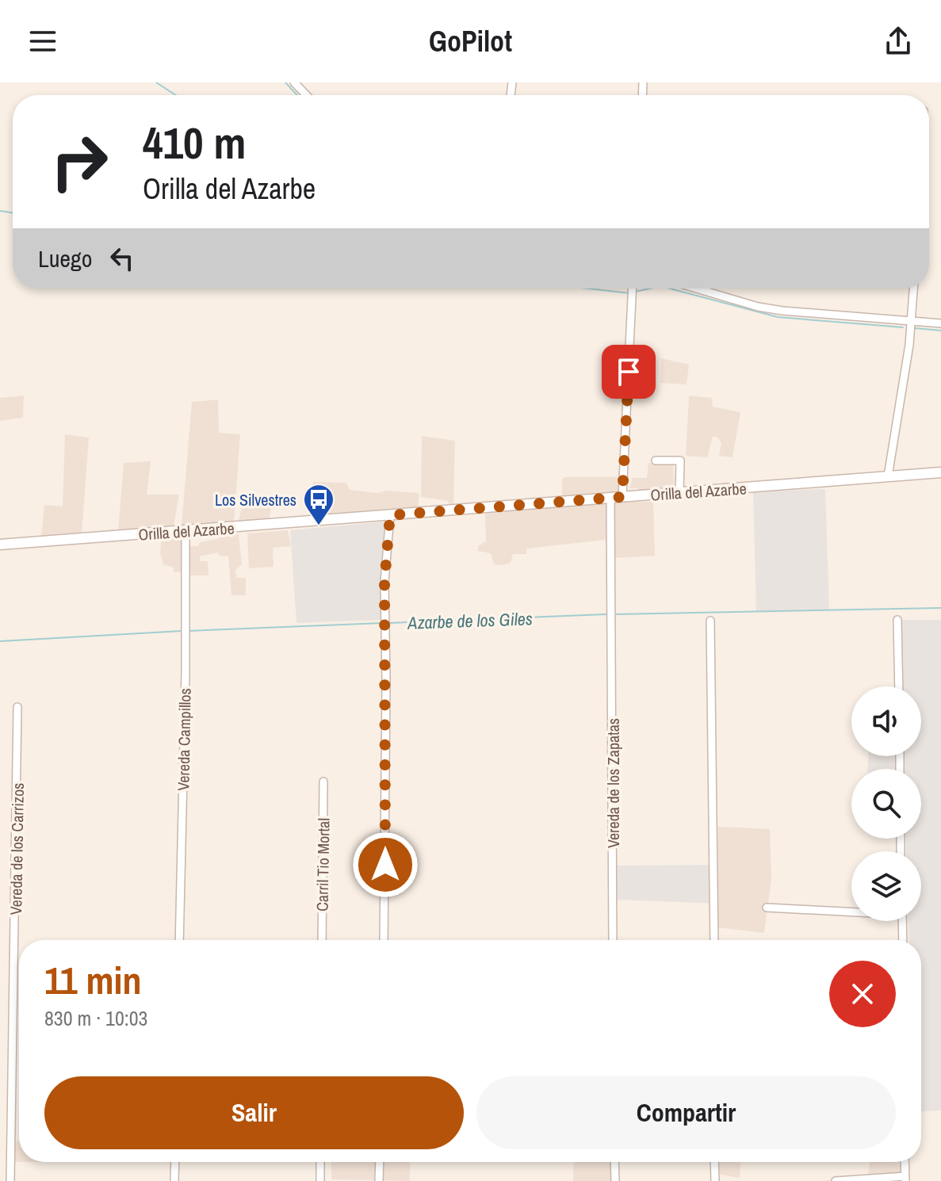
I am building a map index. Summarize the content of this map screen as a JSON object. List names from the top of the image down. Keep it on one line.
{"streets":{"street":["Orilla del Azarbe","Vereda Campillos","Vereda de los Zapatas","Vereda de los Carrizos","Carril Tio Mortal"]},"crossings":[["Orilla del Azarbe","Vereda Campillos"],["Orilla del Azarbe","Vereda de los Zapatas"]],"water":["Azarbe de los Giles"],"places":{"bus stop":["Los Silvestres"]},"page":{"header":"GoPilot","turn":["410 m","Orilla del Azarbe"],"then":"Luego","heading":["11 min","830 m · 10:03"],"buttons":["Salir","Compartir"]}}
